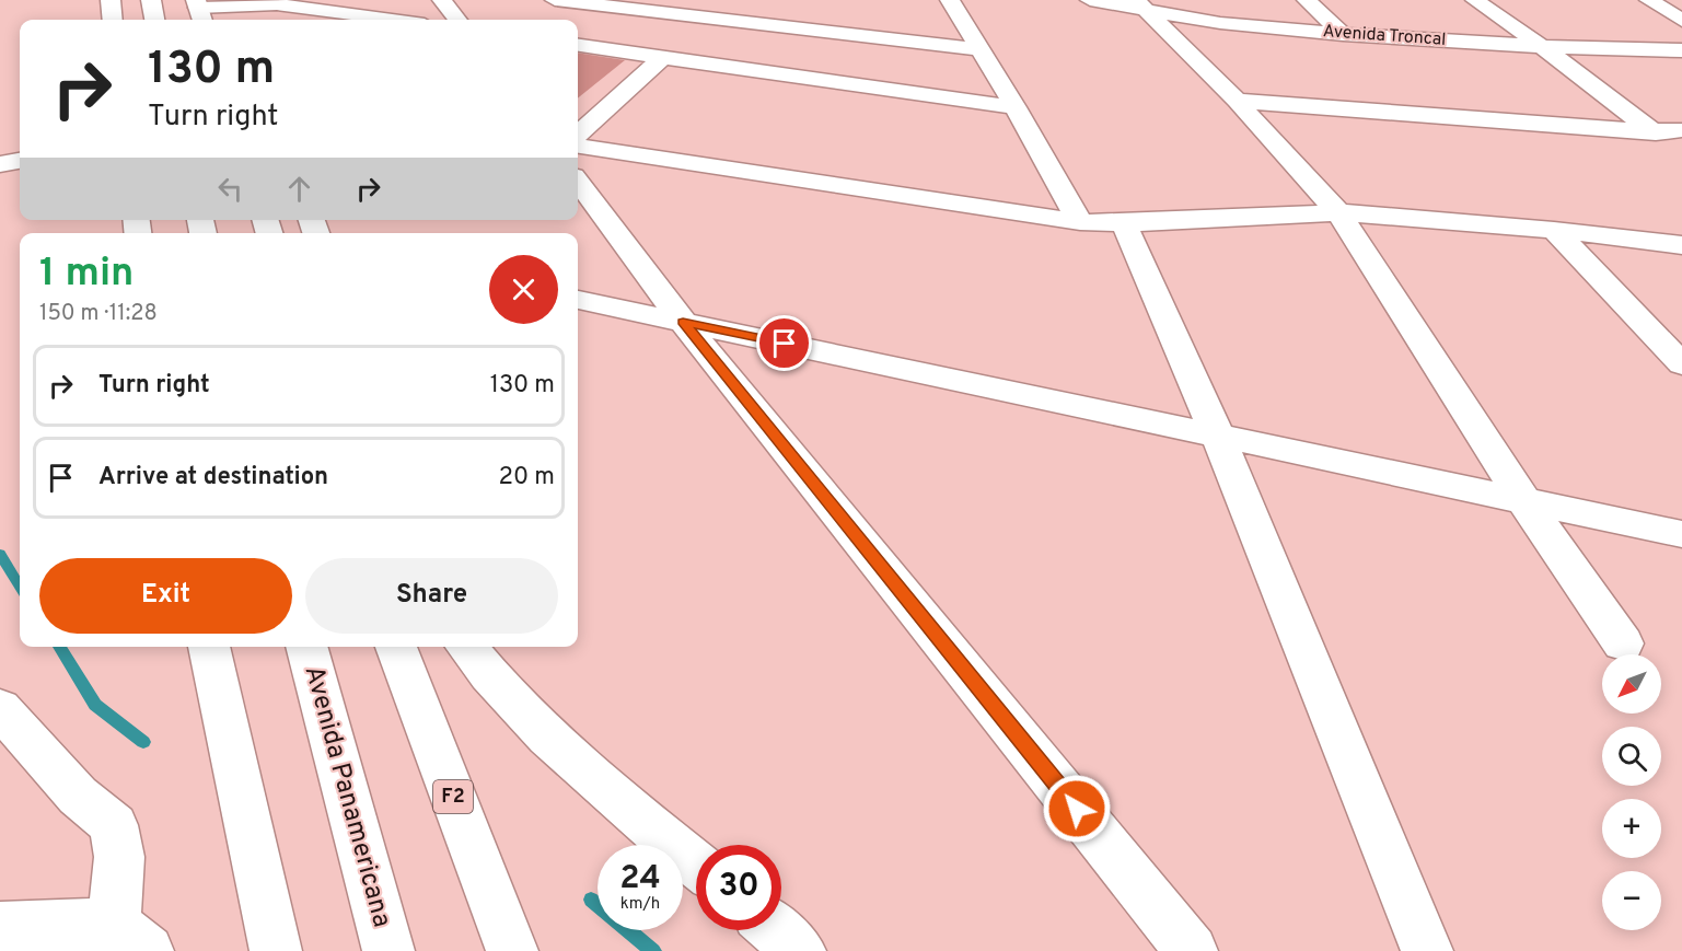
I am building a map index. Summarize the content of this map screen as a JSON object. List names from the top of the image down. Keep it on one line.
{"streets":{"main road":["Avenida Troncal","Avenida Panamericana","F2"]},"north":"bottom left","page":{"turn":["130 m","Turn right"],"heading":["1 min","150 m · 11:28"],"list":[{"name":"Turn right","value":"130 m"},{"name":"Arrive at destination","value":"20 m"}],"buttons":["Exit","Share"],"map_buttons":["+","−"],"speed":"24 km/h","limit":"30"}}
